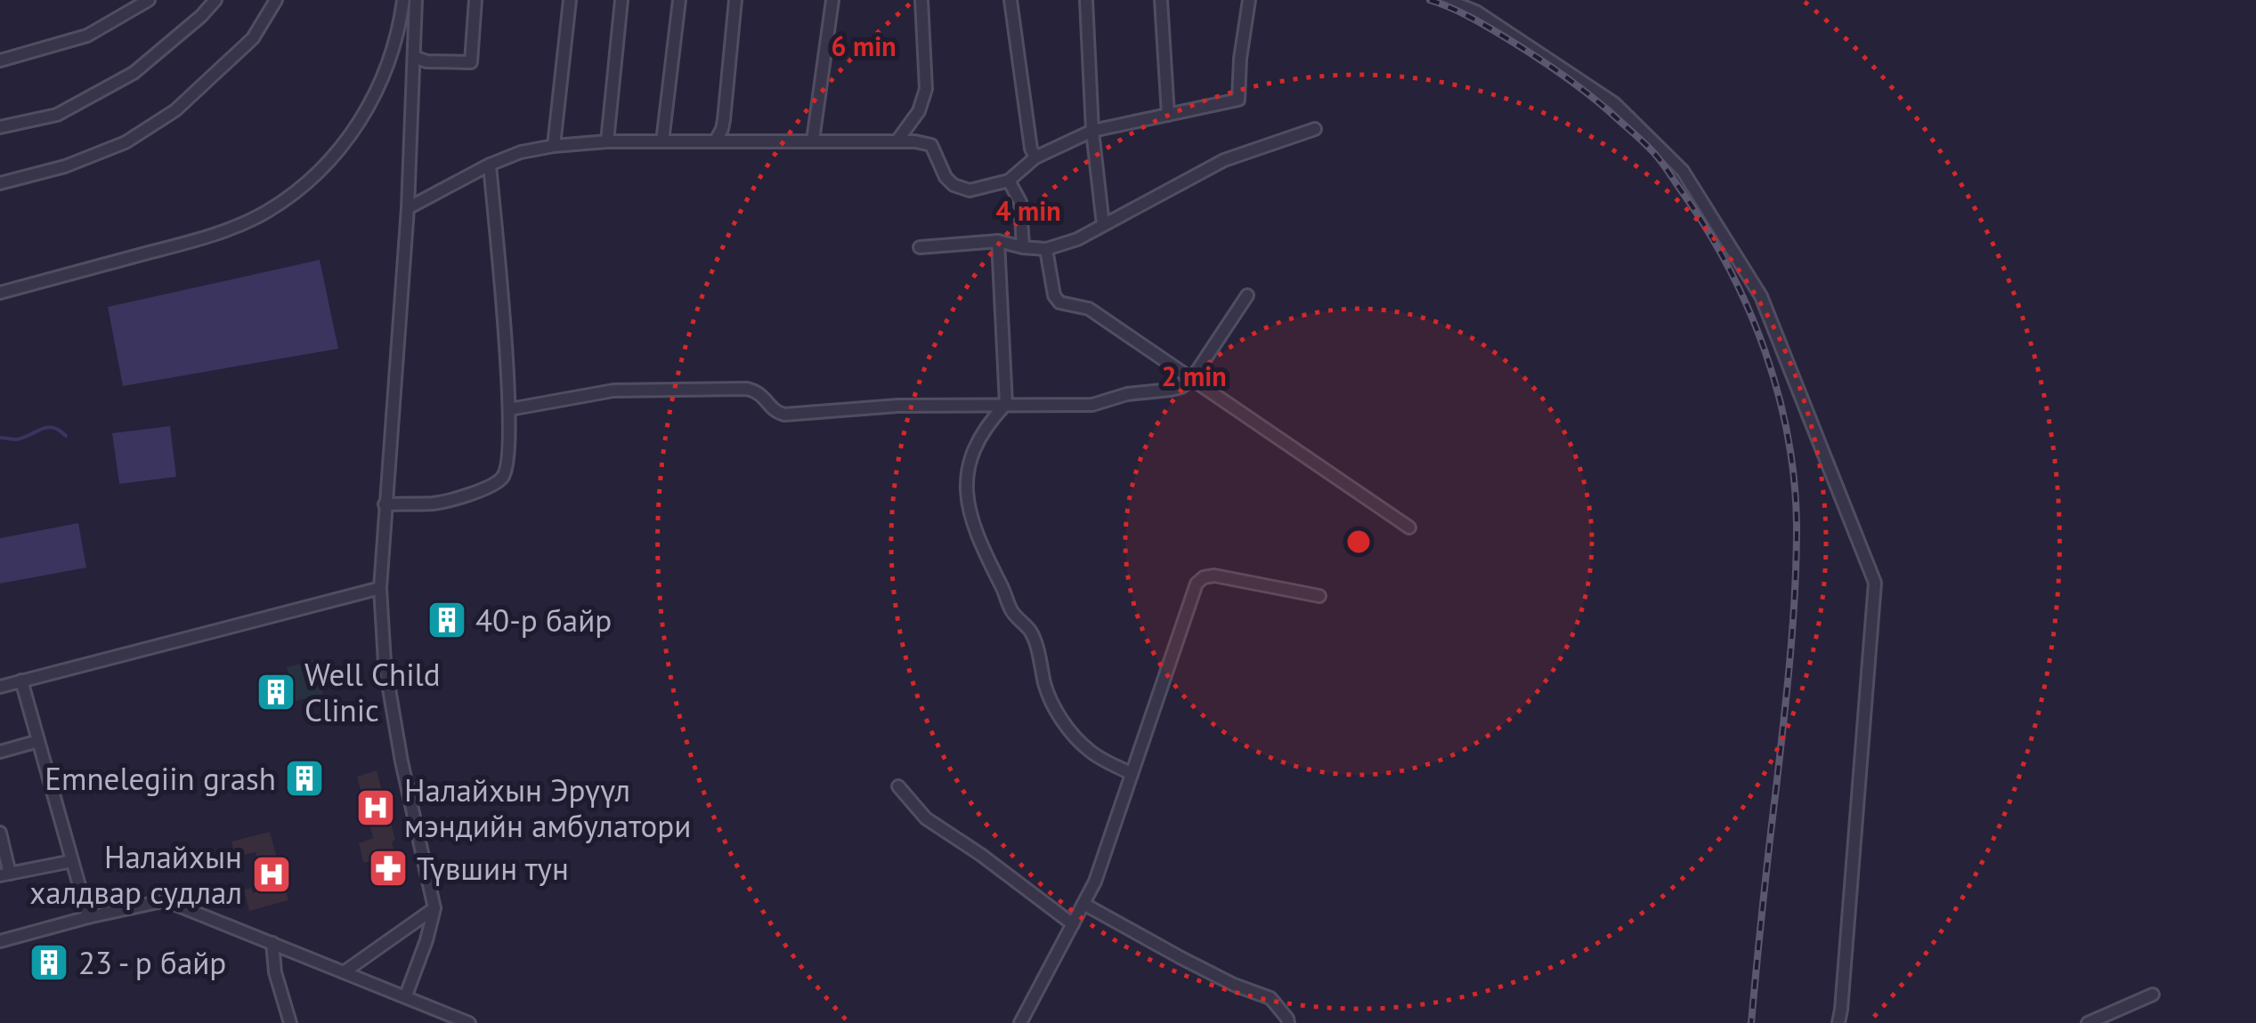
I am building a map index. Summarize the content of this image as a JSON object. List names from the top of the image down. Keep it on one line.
{"places":{"building":["40-р байр","Well Child Clinic","Emnelegiin grash","23 - р байр"],"hospital":["Налайхын Эрүүл мэндийн амбулатори","Налайхын халдвар судлал"],"pharmacy":["Түвшин тун"]},"rings":["6 min","4 min","2 min"]}
